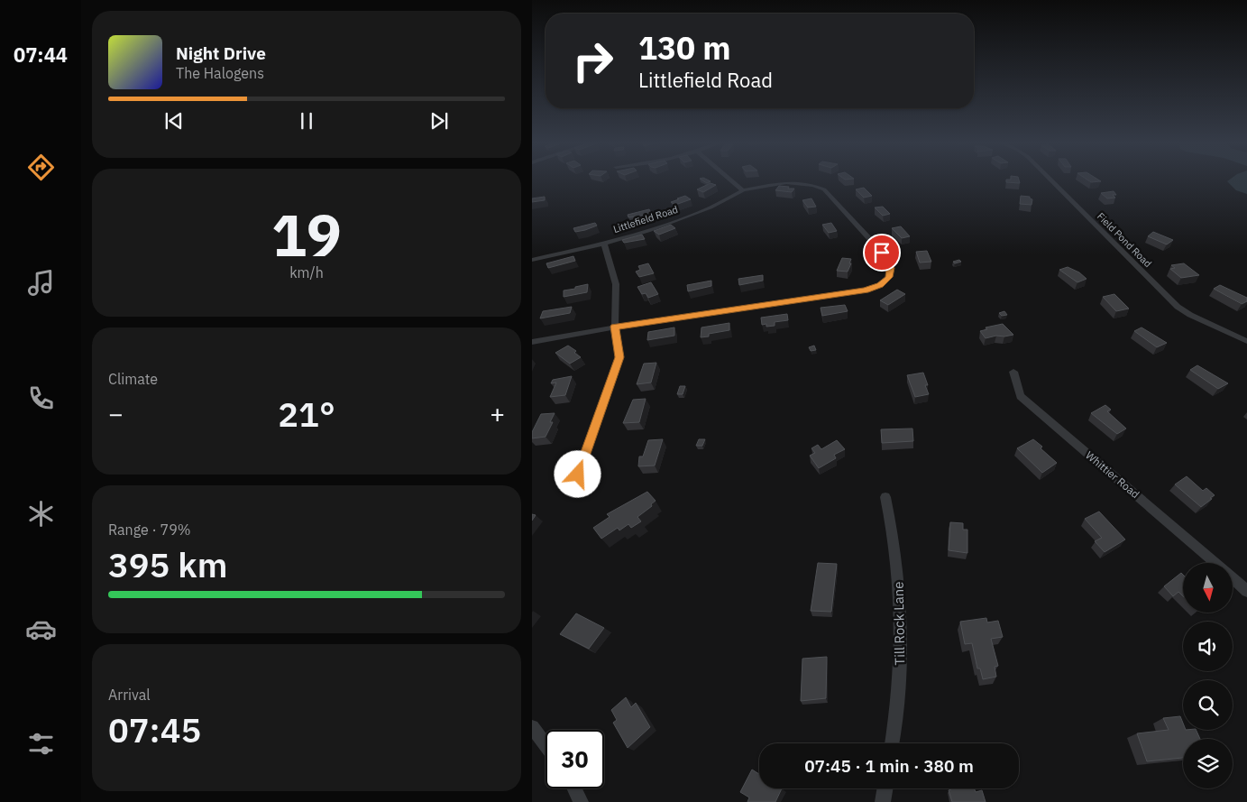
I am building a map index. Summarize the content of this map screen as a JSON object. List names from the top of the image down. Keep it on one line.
{"streets":{"street":["Littlefield Road","Field Pond Road","Whittier Road","Till Rock Lane"]},"north":"bottom","page":{"tabs":"07:44","turn":["130 m","Littlefield Road"],"song":["Night Drive","The Halogens"],"tile":[["19","km/h"],"Climate",["Range · 79%","395 km"],["Arrival","07:45"]],"heat":["−","21°","+"],"limit":"30","trip":"07:45 · 1 min · 380 m"}}
